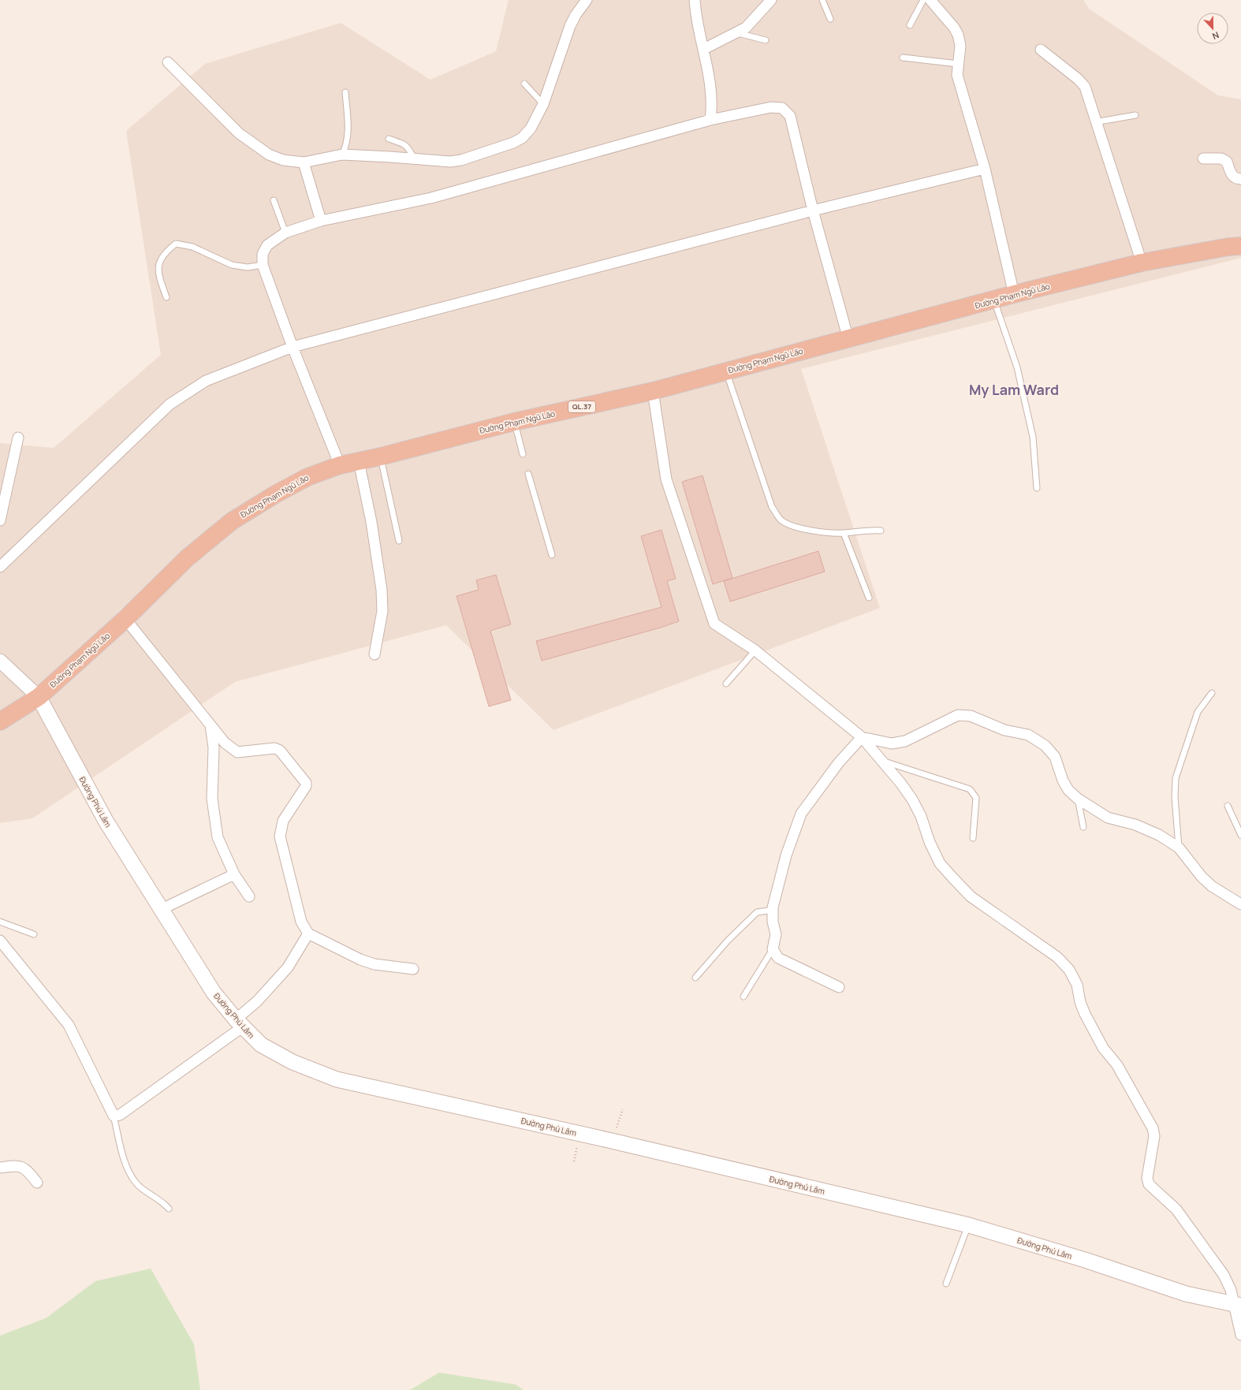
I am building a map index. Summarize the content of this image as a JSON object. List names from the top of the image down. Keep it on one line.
{"streets":{"highway":["Đường Phạm Ngũ Lão","QL.37"],"main road":["Đường Phú Lâm"]},"crossings":[["Đường Phạm Ngũ Lão","Đường Phú Lâm"]],"districts":["My Lam Ward"],"north":"bottom"}
